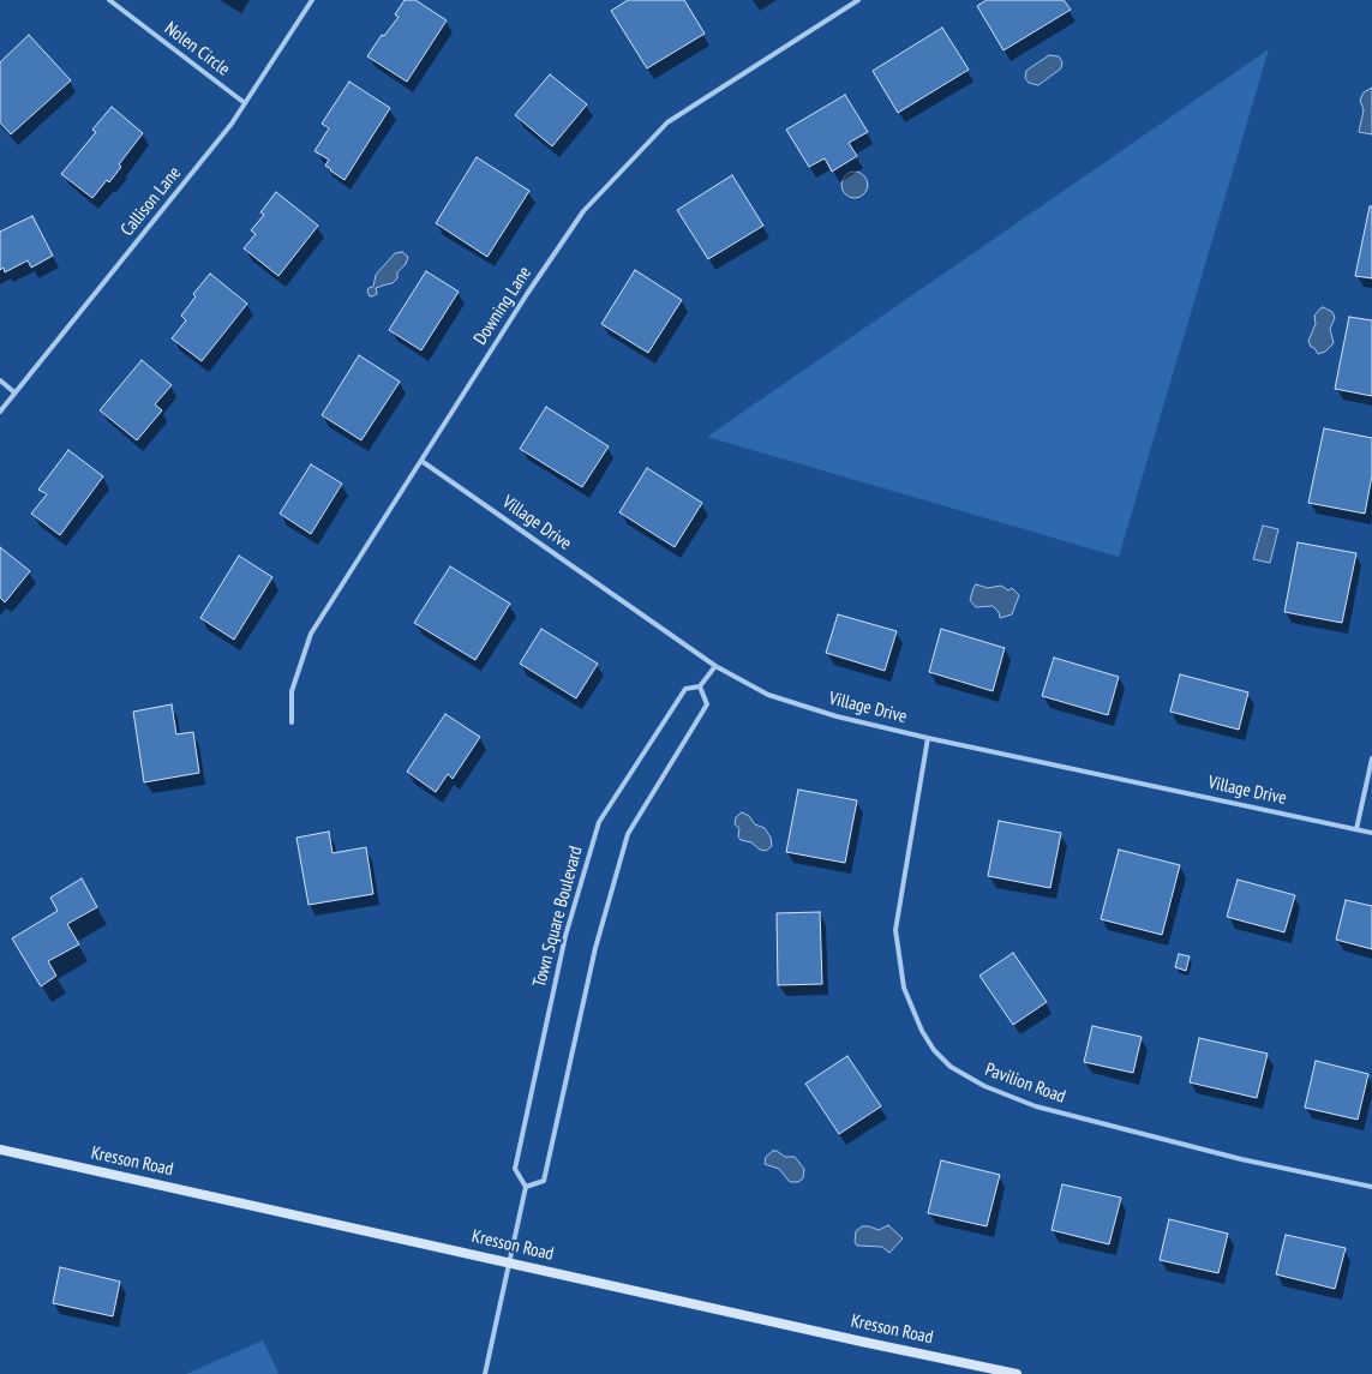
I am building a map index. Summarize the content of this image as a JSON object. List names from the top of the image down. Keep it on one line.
{"streets":{"main road":["Kresson Road"],"street":["Nolen Circle","Callison Lane","Downing Lane","Village Drive","Town Square Boulevard","Pavilion Road"]},"crossings":[["Nolen Circle","Callison Lane"],["Downing Lane","Village Drive"],["Village Drive","Town Square Boulevard"],["Village Drive","Pavilion Road"]]}
